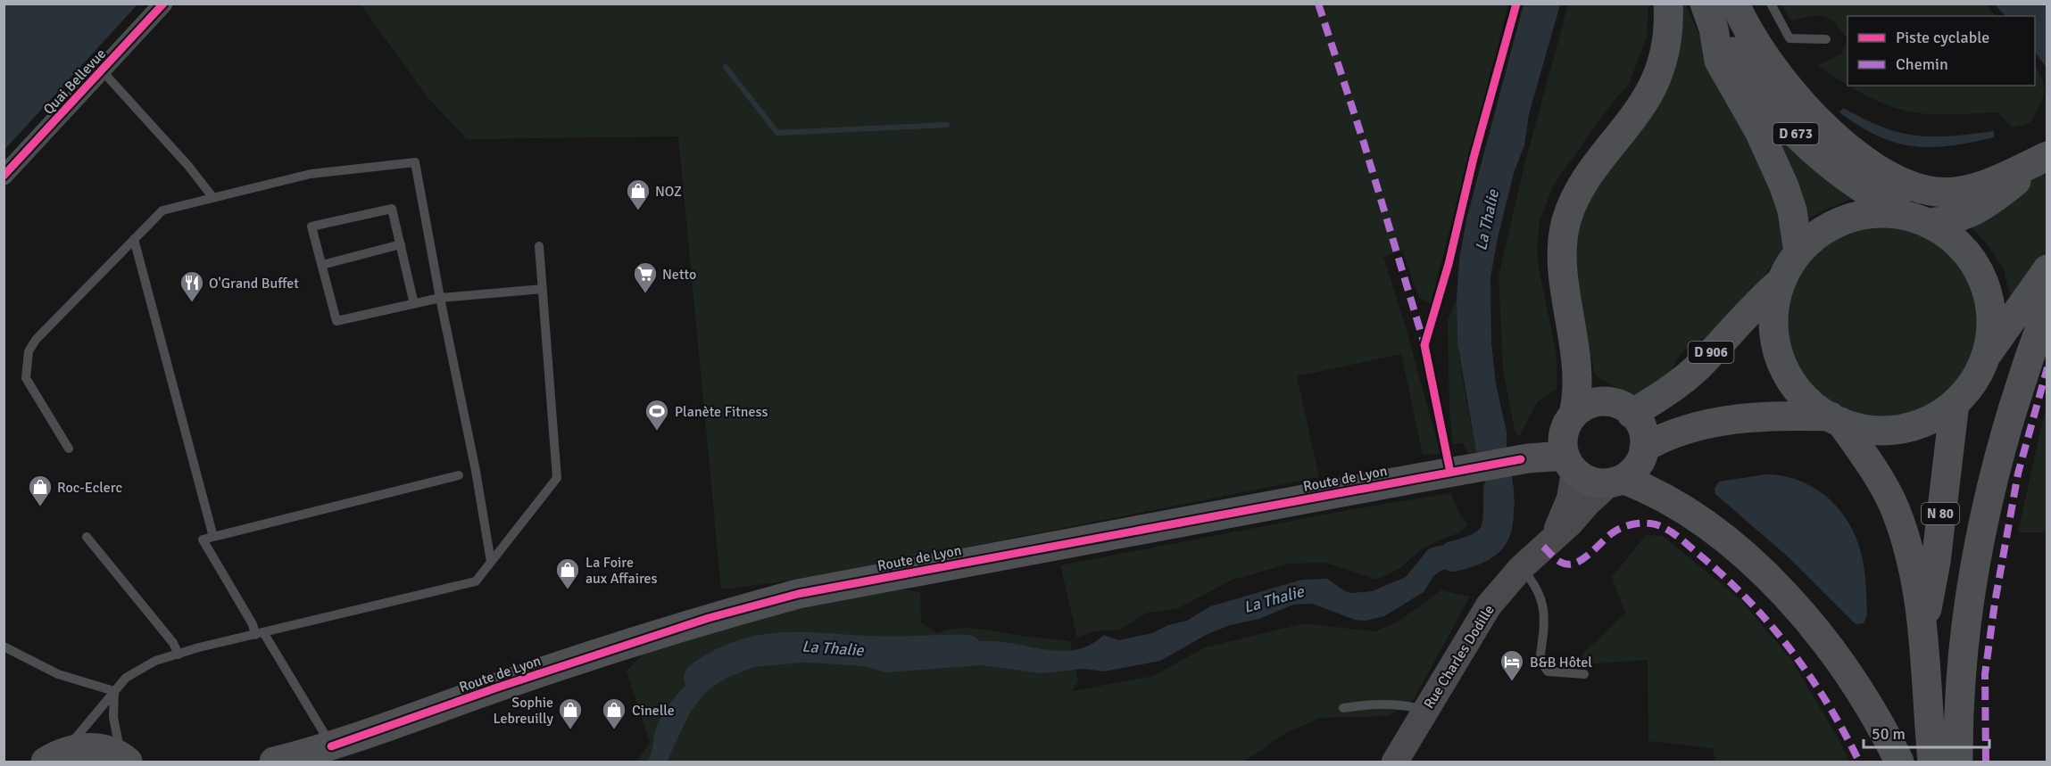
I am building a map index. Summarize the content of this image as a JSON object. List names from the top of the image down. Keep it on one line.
{"streets":{"main road":["D 673","D 906","Route de Lyon","N 80","Rue Charles Dodille"],"street":["Quai Bellevue"]},"crossings":[["D 906","Route de Lyon"],["D 906","Rue Charles Dodille"],["Route de Lyon","Rue Charles Dodille"]],"water":["La Thalie"],"places":{"shop":["NOZ","Roc-Eclerc","La Foire aux Affaires","Sophie Lebreuilly","Cinelle"],"supermarket":["Netto"],"restaurant":["O'Grand Buffet"],"sports":["Planète Fitness"],"hotel":["B&B Hôtel"]},"legend":["Piste cyclable","Chemin"],"scale_bar":"50 m"}
